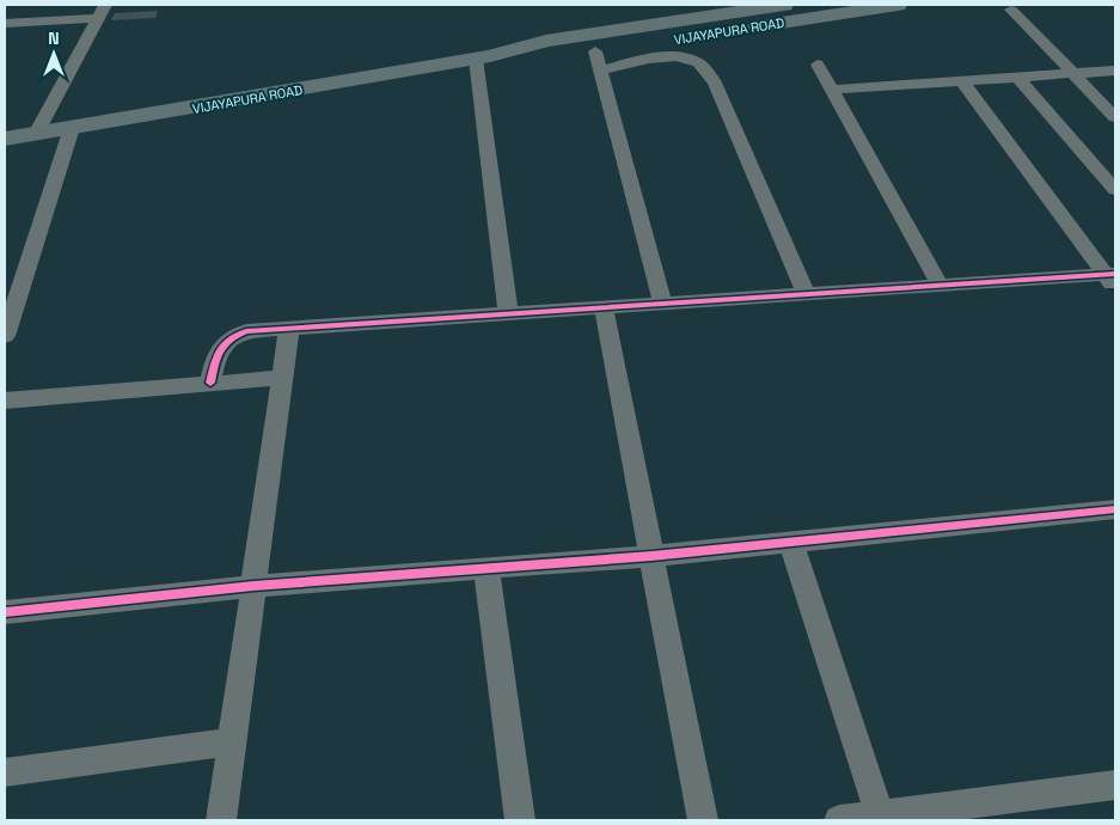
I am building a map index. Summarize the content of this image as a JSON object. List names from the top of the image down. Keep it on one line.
{"streets":{"main road":["VIJAYAPURA ROAD"]},"north":"top"}
